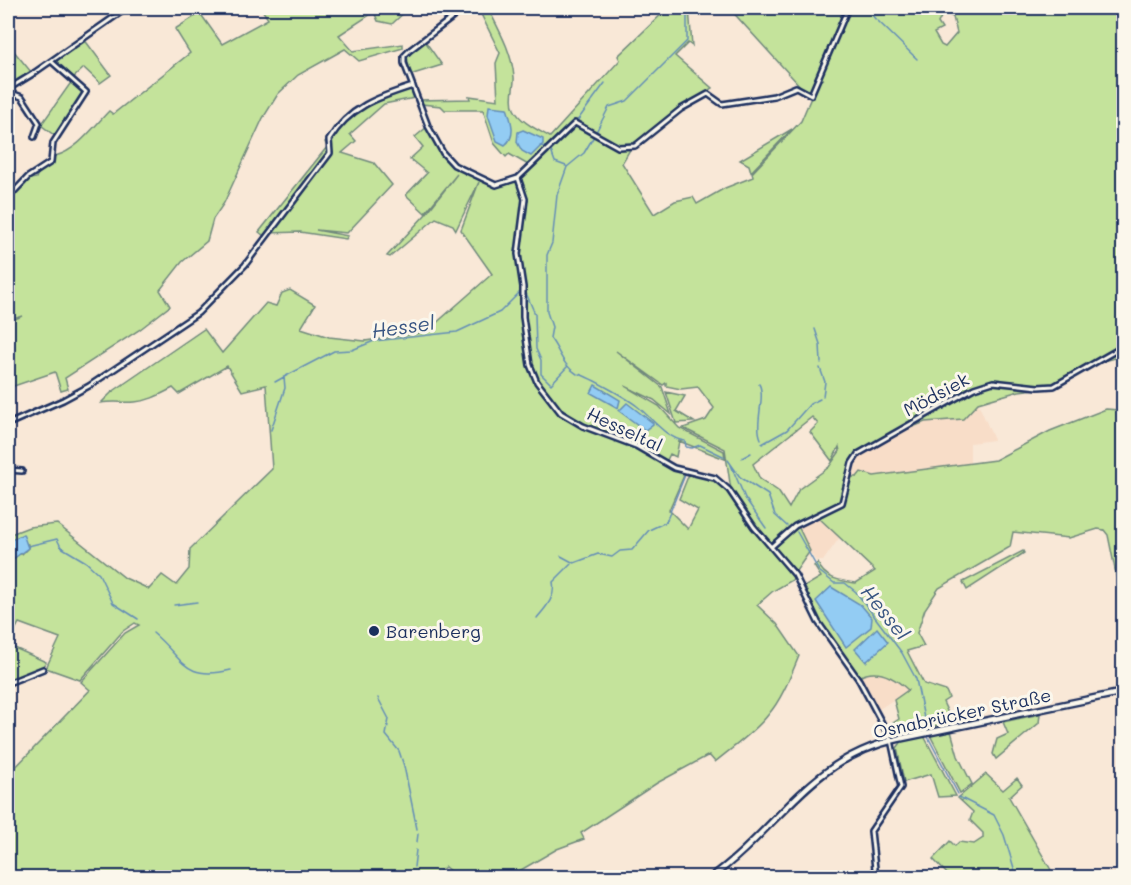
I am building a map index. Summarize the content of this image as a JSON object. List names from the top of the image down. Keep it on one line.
{"streets":{"main road":["Osnabrücker Straße"],"street":["Mödsiek","Hesseltal"]},"crossings":[["Mödsiek","Hesseltal"],["Hesseltal","Osnabrücker Straße"]],"water":["Hessel"],"places":["Barenberg"]}
